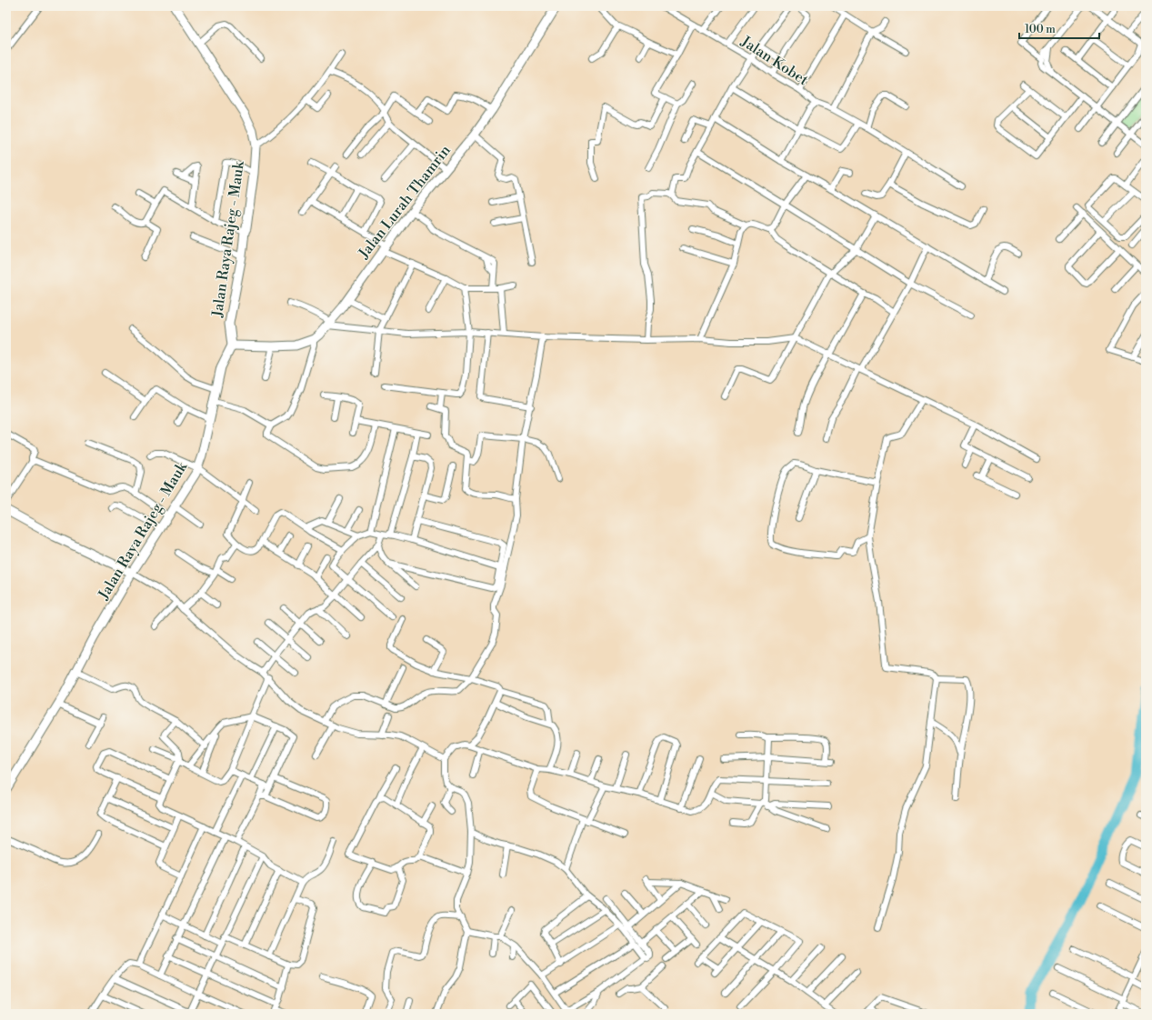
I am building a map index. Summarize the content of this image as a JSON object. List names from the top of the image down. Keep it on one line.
{"streets":{"main road":["Jalan Lurah Thamrin","Jalan Raya Rajeg - Mauk"],"street":["Jalan Kobet"]},"crossings":[["Jalan Lurah Thamrin","Jalan Raya Rajeg - Mauk"]],"scale_bar":"100 m"}
